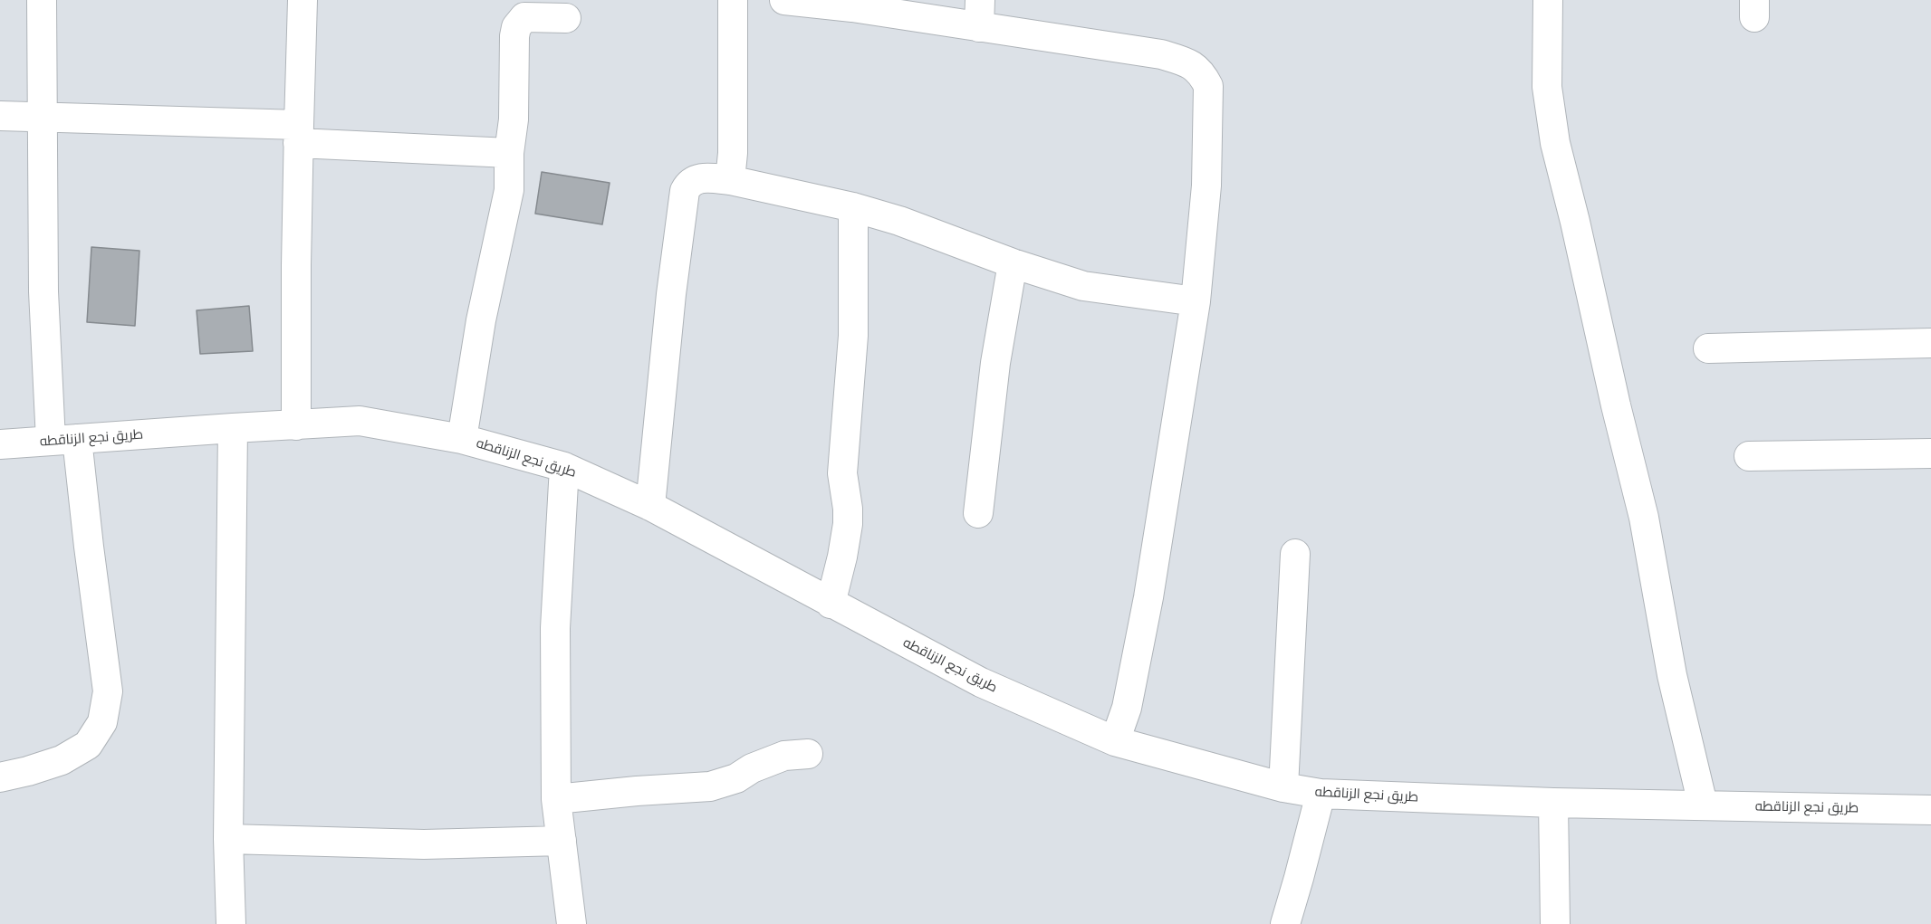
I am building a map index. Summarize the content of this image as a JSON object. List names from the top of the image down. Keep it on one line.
{"streets":{"street":["طريق نجع الزناقطه"]}}
